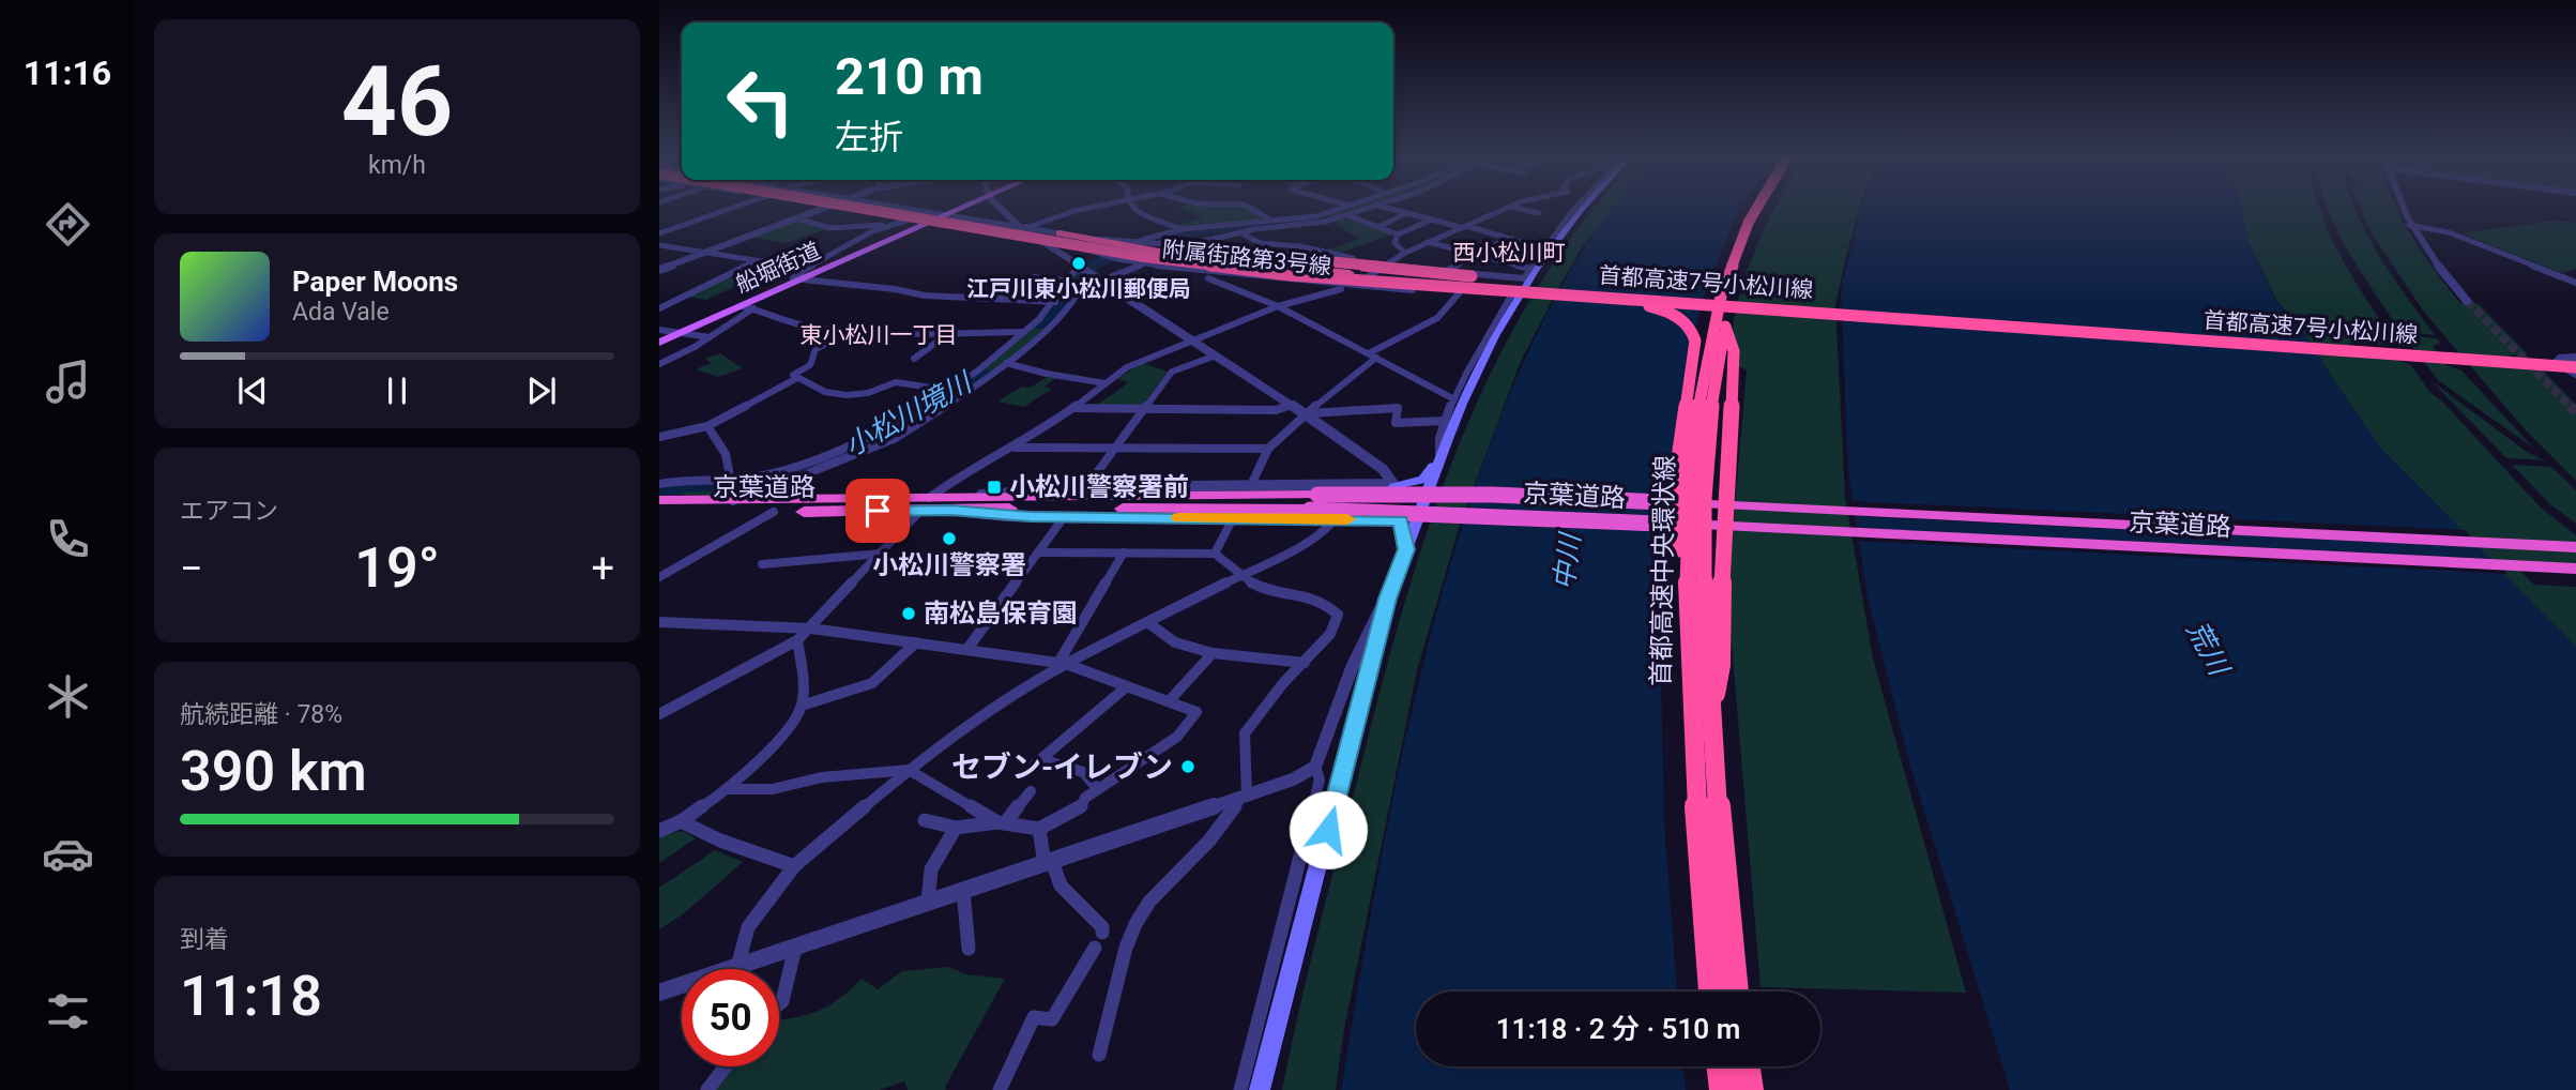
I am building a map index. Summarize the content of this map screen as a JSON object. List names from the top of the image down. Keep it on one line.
{"streets":{"highway":["首都高速7号小松川線","京葉道路","首都高速中央環状線"],"main road":["船堀街道"],"street":["附属街路第3号線"]},"crossings":[["附属街路第3号線","首都高速7号小松川線"]],"districts":["西小松川町","東小松川一丁目"],"water":["小松川境川","中川","荒川"],"places":{"other":["江戸川東小松川郵便局","小松川警察署","南松島保育園","セブン-イレブン"],"transit":["小松川警察署前"]},"page":{"tabs":"11:16","tile":[["46","km/h"],"エアコン",["航続距離 · 78%","390 km"],["到着","11:18"]],"turn":["210 m","左折"],"song":["Paper Moons","Ada Vale"],"heat":["−","19°","+"],"limit":"50","trip":"11:18 · 2 分 · 510 m"}}
